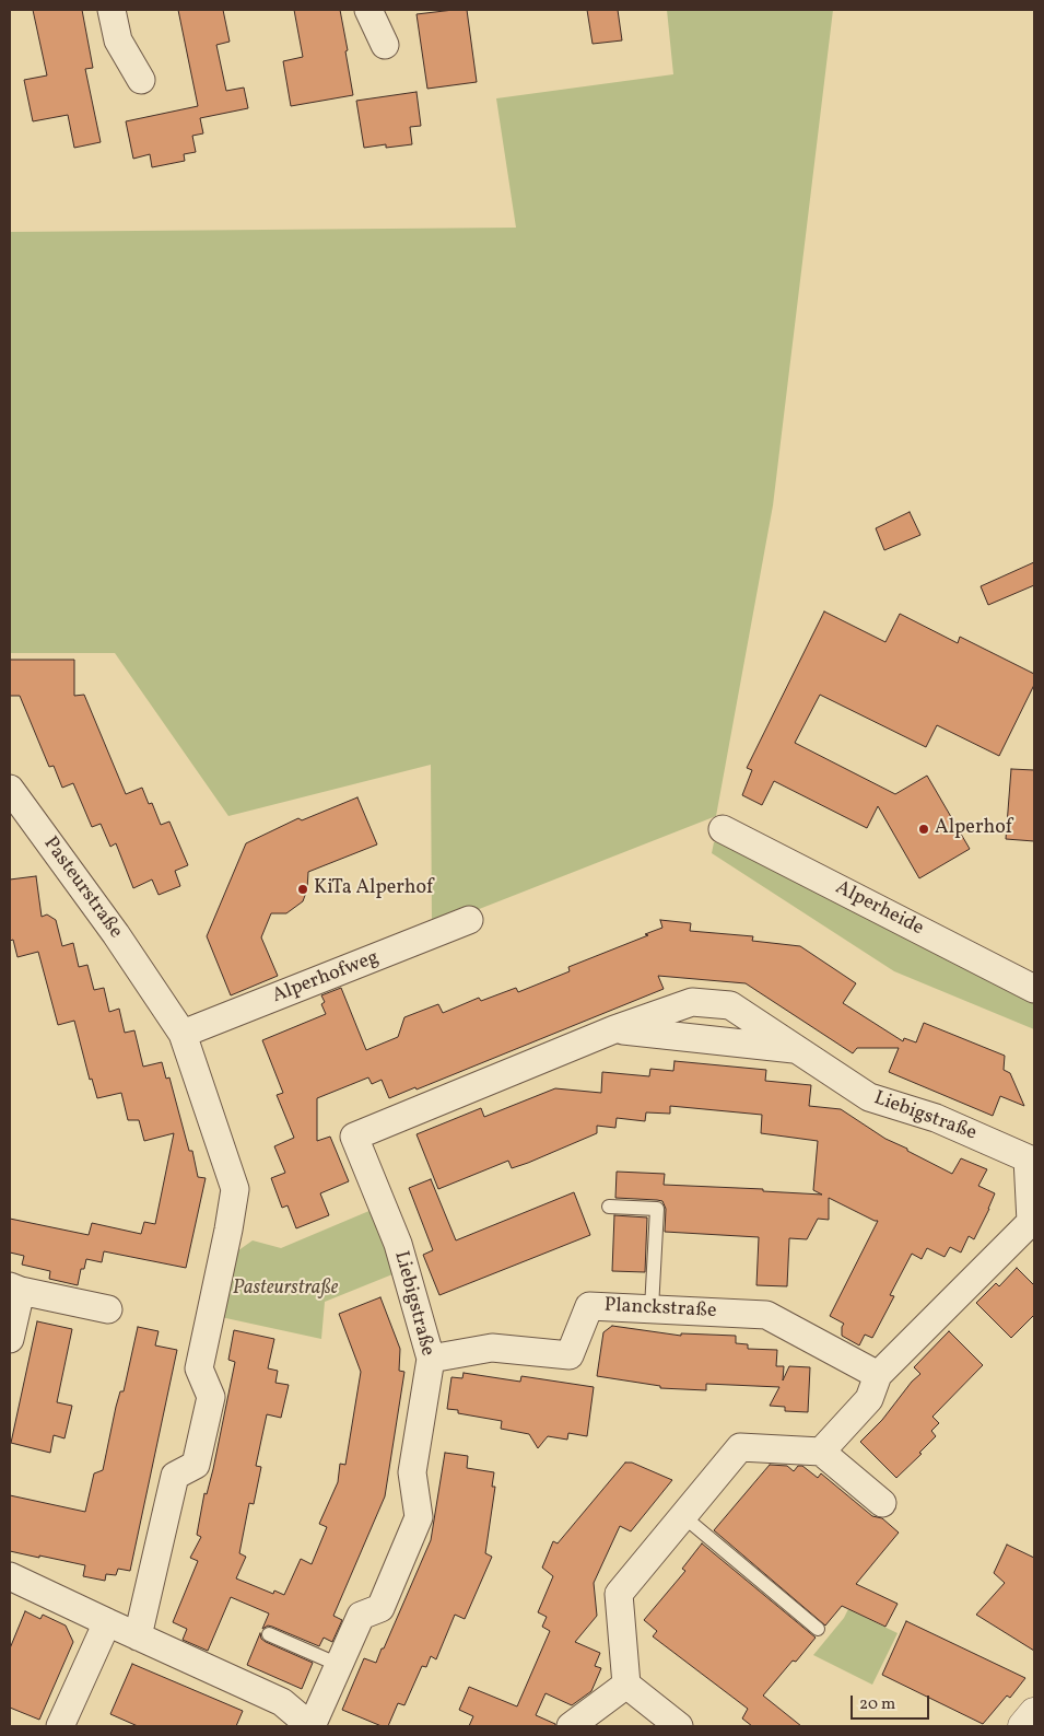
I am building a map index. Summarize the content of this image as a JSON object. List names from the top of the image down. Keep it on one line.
{"streets":{"street":["Pasteurstraße","Alperheide","Alperhofweg","Liebigstraße","Planckstraße"]},"crossings":[["Pasteurstraße","Alperhofweg"],["Pasteurstraße","Liebigstraße"],["Liebigstraße","Planckstraße"]],"parks":["Pasteurstraße"],"places":["Alperhof","KiTa Alperhof"],"scale_bar":"20 m"}
